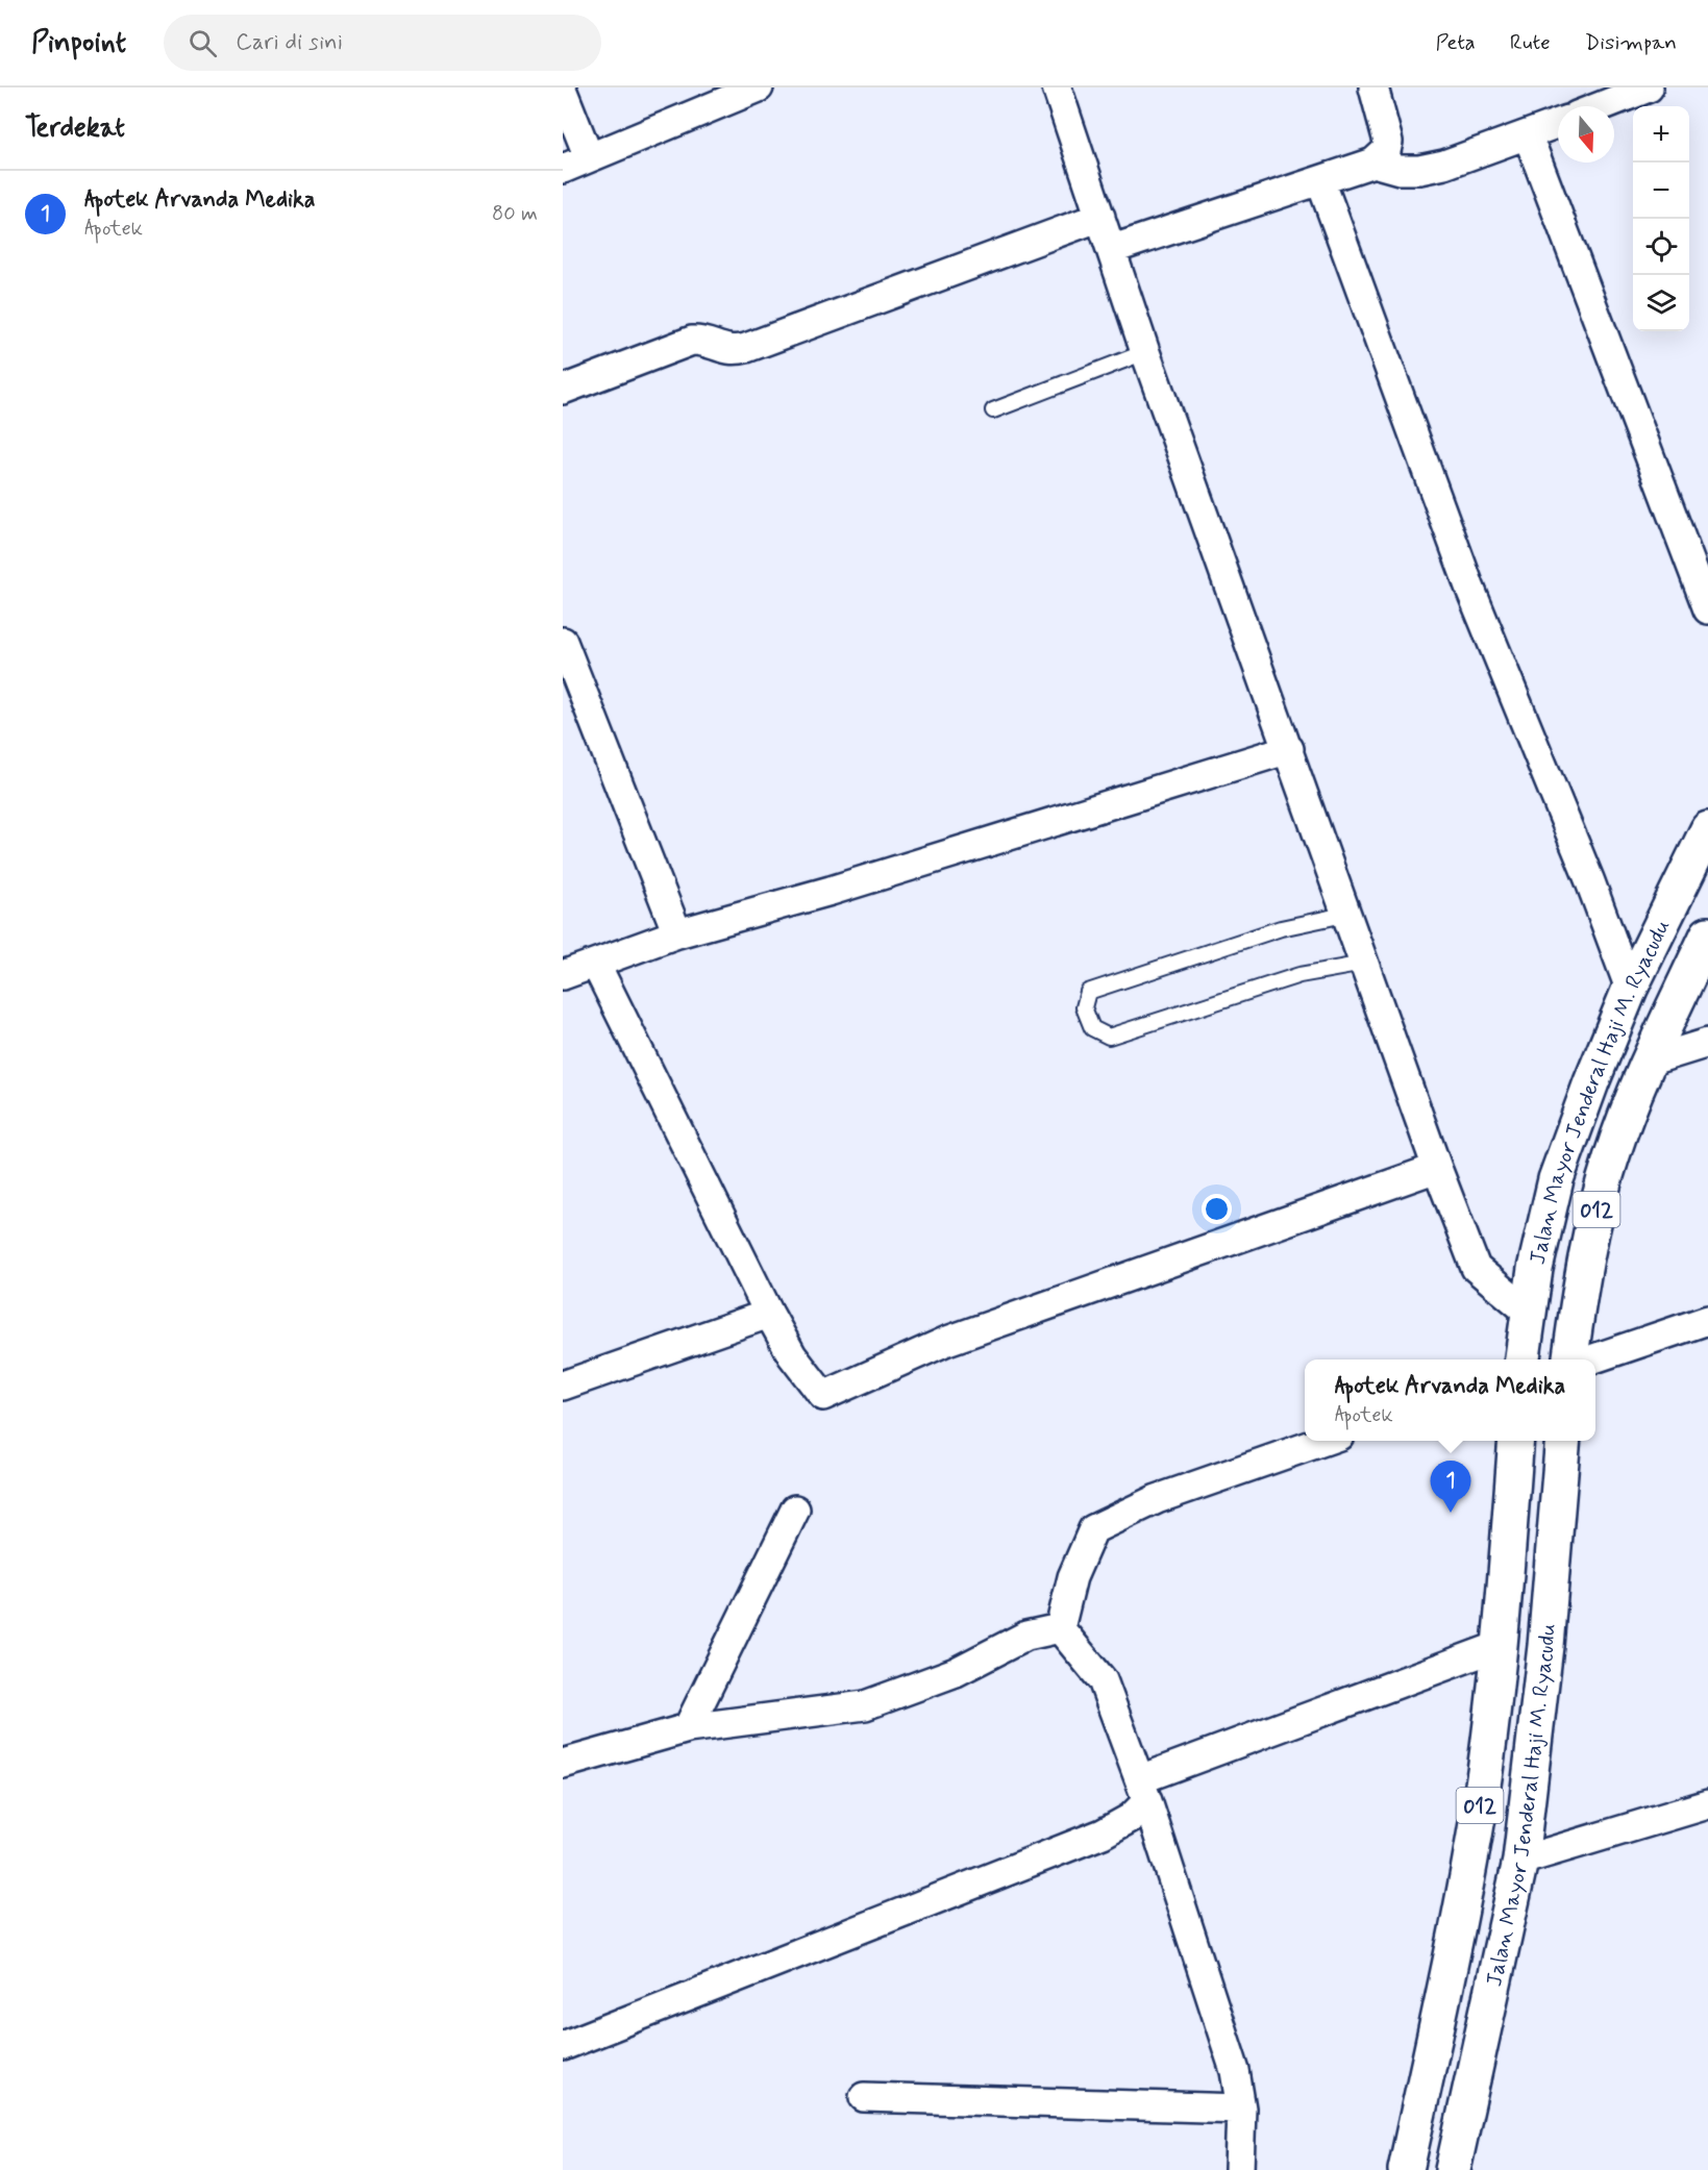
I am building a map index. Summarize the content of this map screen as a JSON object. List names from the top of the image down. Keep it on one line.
{"streets":{"main road":["Jalan Mayor Jenderal Haji M. Ryacudu","012"]},"north":"bottom","page":{"header":"Pinpoint","search":"Cari di sini","nav":["Peta","Rute","Disimpan"],"heading":"Terdekat","map_buttons":["+","−"],"list":[{"mark":"1","name":"Apotek Arvanda Medika","note":"Apotek","value":"80 m"}],"popup":["Apotek Arvanda Medika","Apotek"],"pins":"1"}}
